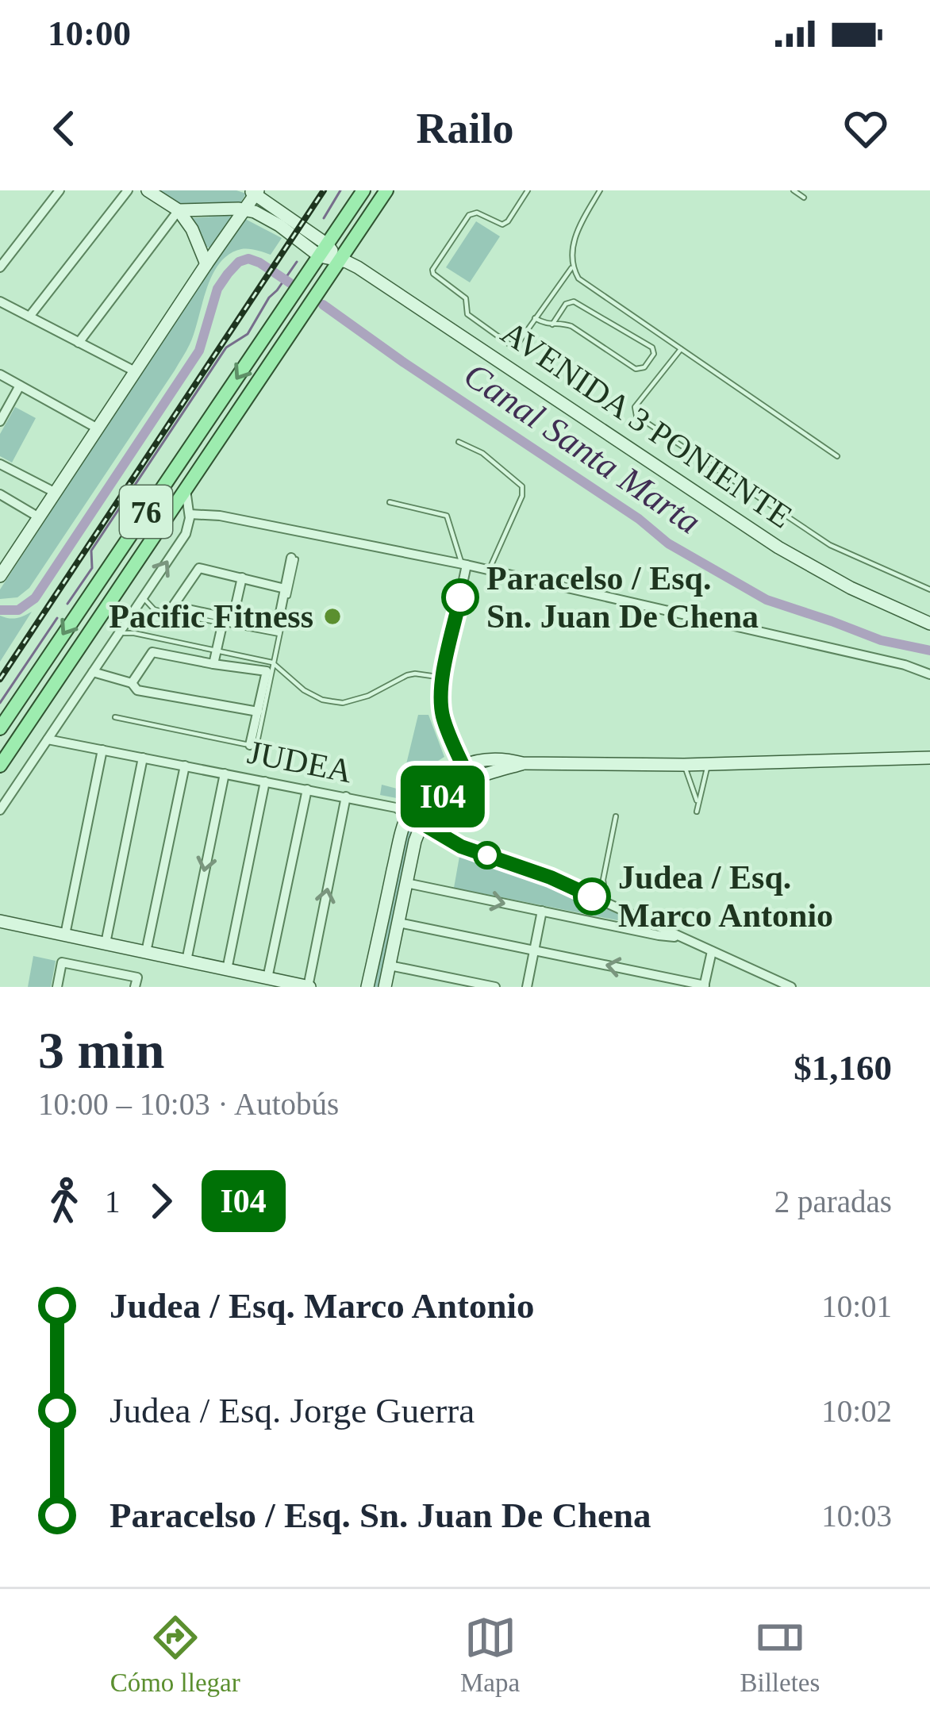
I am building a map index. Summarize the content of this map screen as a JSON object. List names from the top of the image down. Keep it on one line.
{"streets":{"main road":["76"],"street":["AVENIDA 3 PONIENTE","JUDEA"]},"crossings":[["AVENIDA 3 PONIENTE","76"]],"water":["Canal Santa Marta"],"places":["Paracelso / Esq. Sn. Juan De Chena","Pacific Fitness","Judea / Esq. Marco Antonio"],"lines":["bus line I04"],"page":{"status":"10:00","header":"Railo","on_map":"I04","heading":["3 min","10:00 – 10:03 · Autobús","$1,160"],"legs":["1","I04","2 paradas"],"list":[{"name":"Judea / Esq. Marco Antonio","value":"10:01"},{"name":"Judea / Esq. Jorge Guerra","value":"10:02"},{"name":"Paracelso / Esq. Sn. Juan De Chena","value":"10:03"}],"tabs":["Cómo llegar","Mapa","Billetes"]}}
